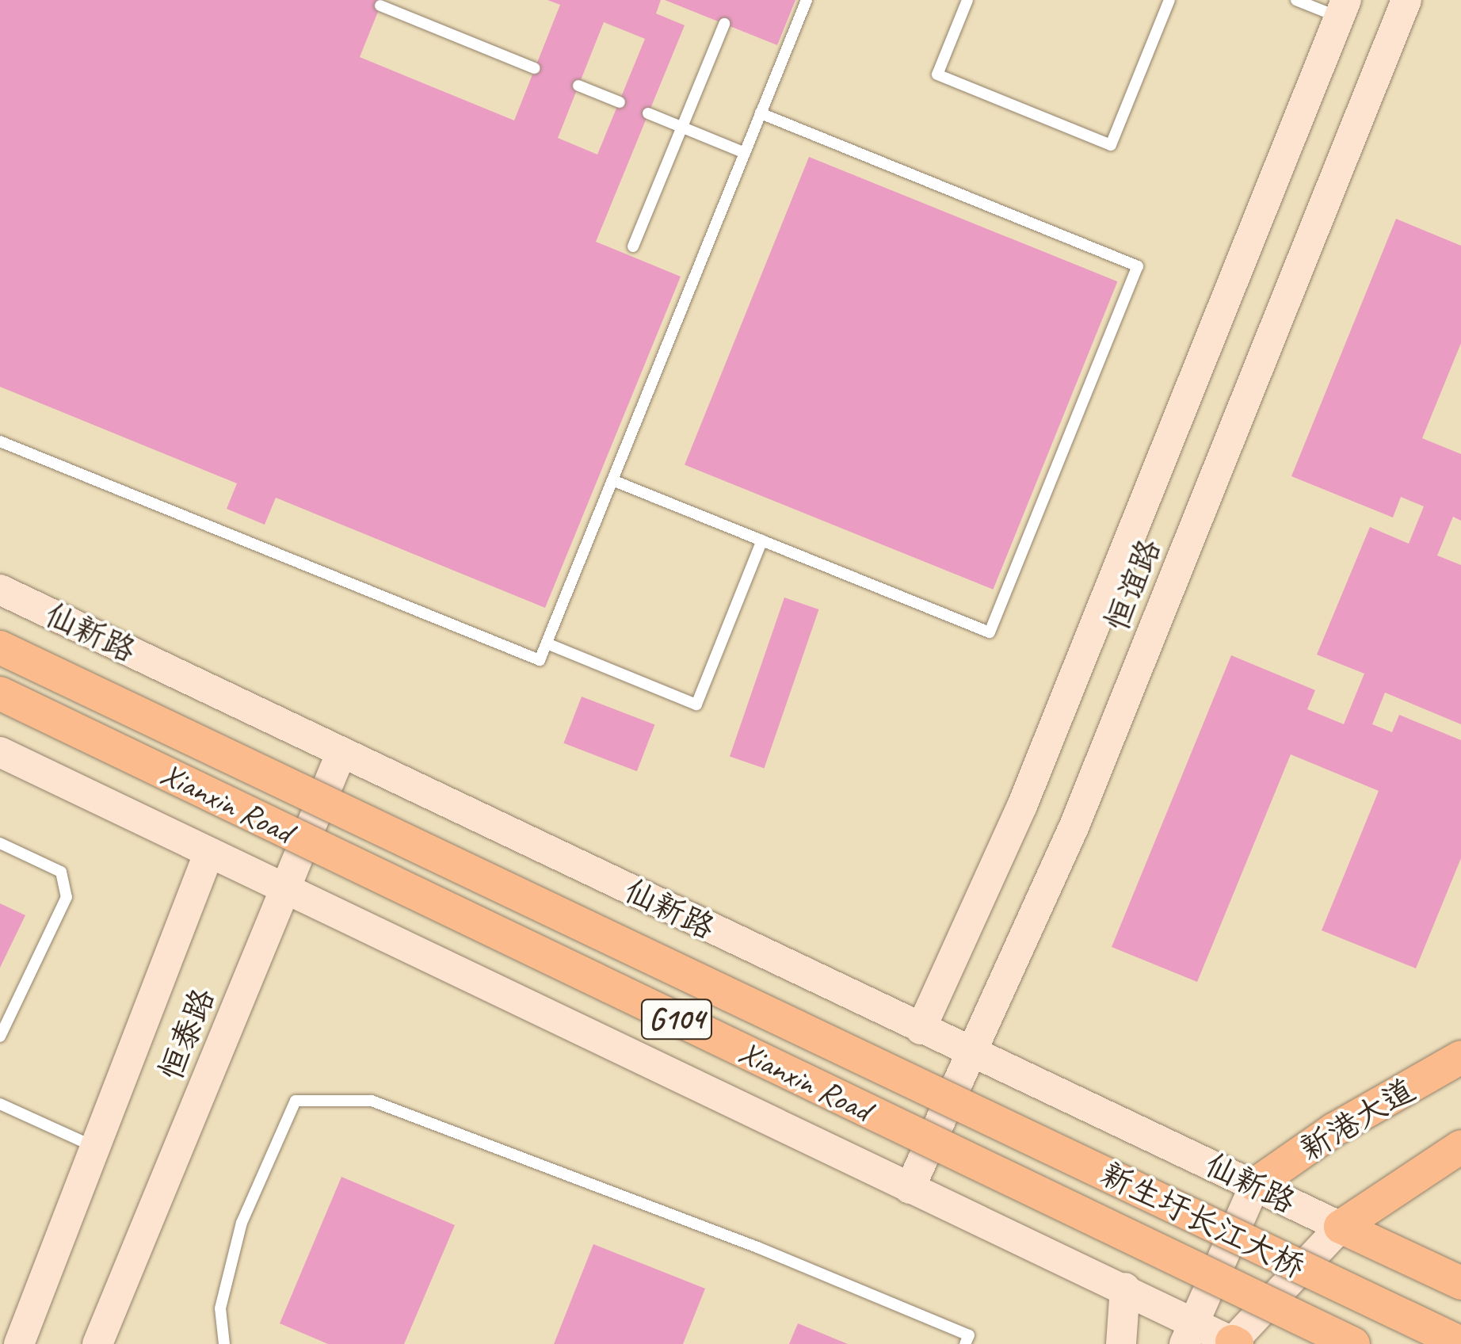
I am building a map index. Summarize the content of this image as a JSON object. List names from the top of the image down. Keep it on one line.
{"streets":{"main road":["恒谊路","仙新路","Xianxin Road","G104","恒泰路","新港大道","新生圩长江大桥"]},"crossings":[["恒谊路","仙新路"],["仙新路","恒泰路"],["仙新路","新港大道"],["仙新路","新生圩长江大桥"]]}
